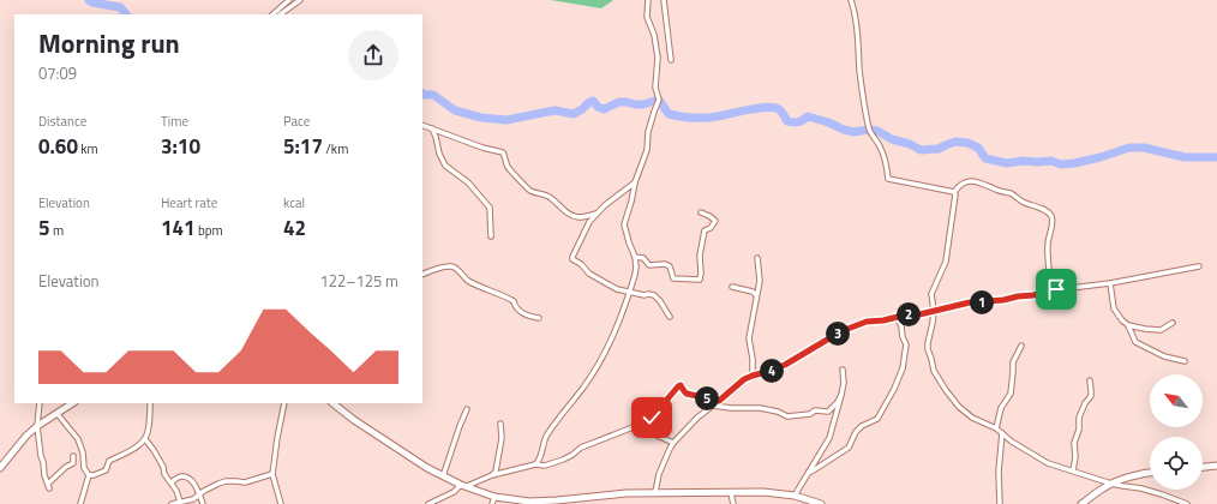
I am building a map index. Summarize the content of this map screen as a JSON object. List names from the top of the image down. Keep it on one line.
{"north":"top left","page":{"heading":["Morning run","07:09"],"stats":[["Distance","0.60 km"],["Time","3:10"],["Pace","5:17 /km"],["Elevation","5 m"],["Heart rate","141 bpm"],["kcal","42"]],"chart":["Elevation","122–125 m"],"pins":["1","2","3","4","5"]}}
